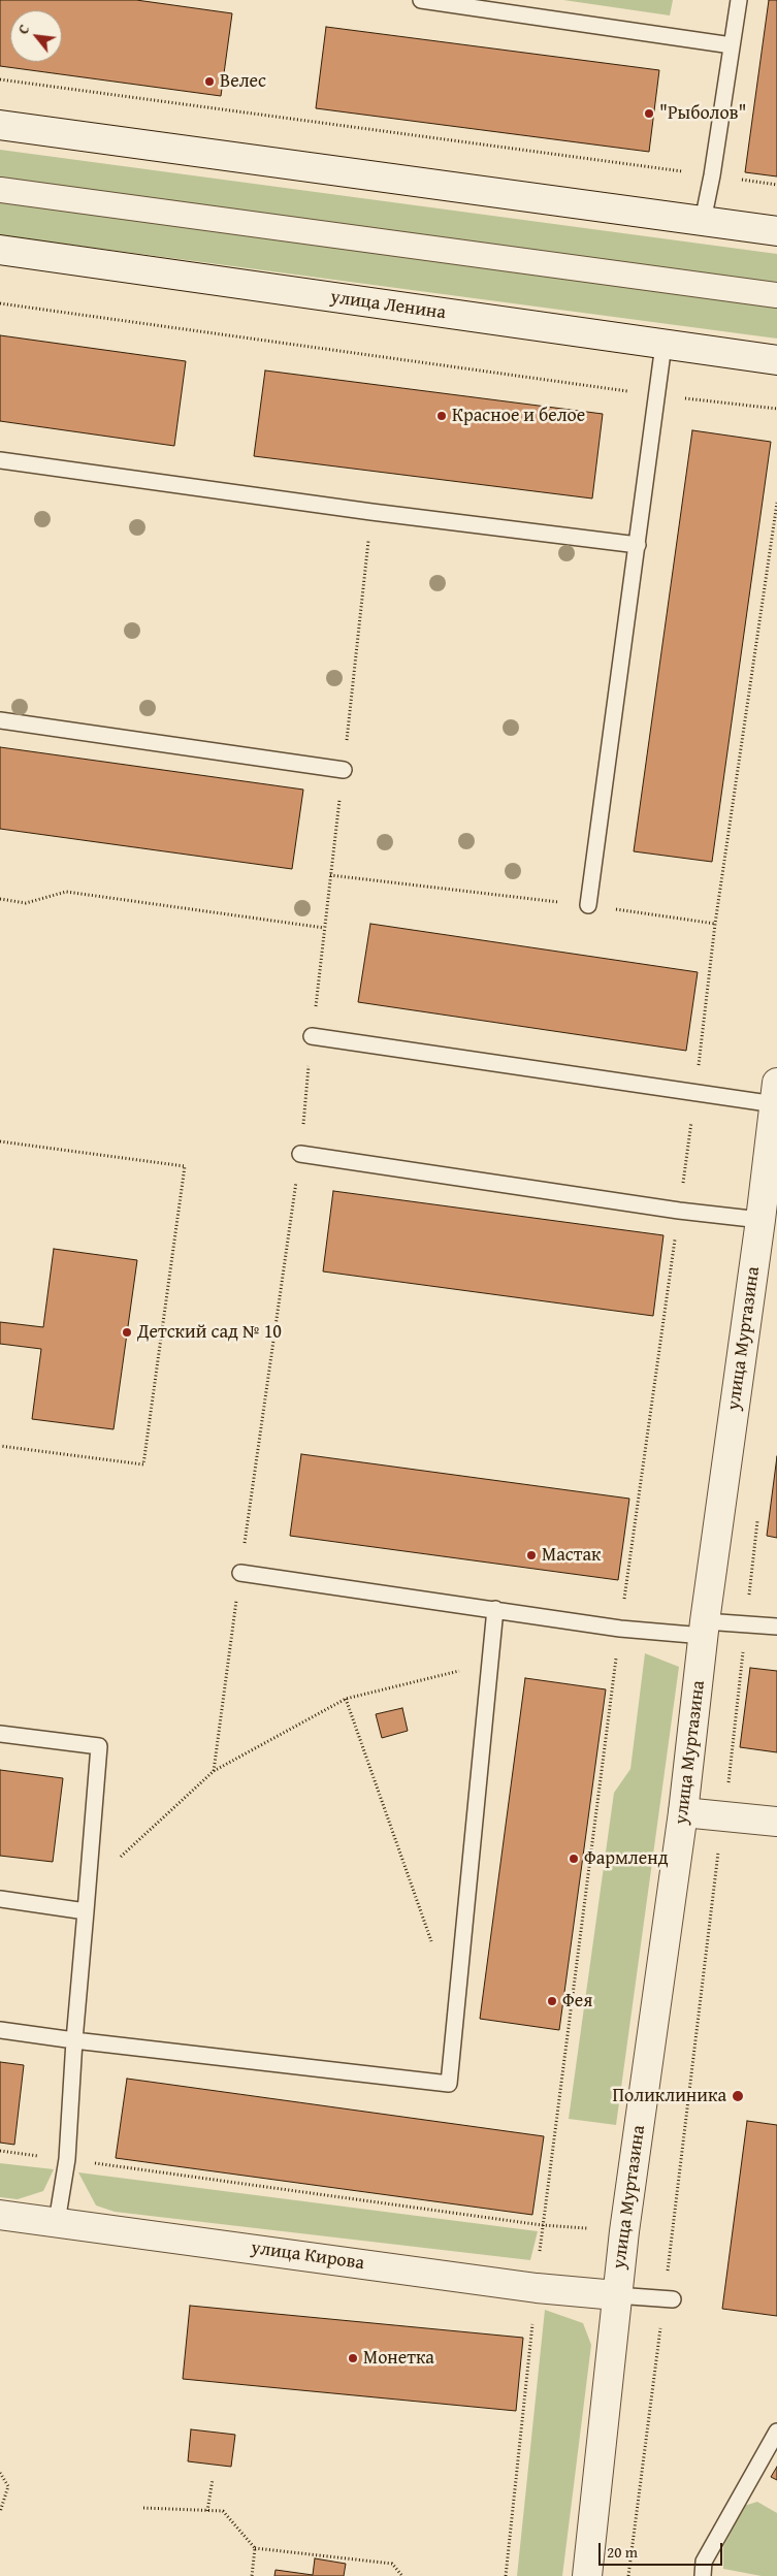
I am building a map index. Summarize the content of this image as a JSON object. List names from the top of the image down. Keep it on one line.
{"streets":{"street":["улица Ленина","улица Муртазина","улица Кирова"]},"crossings":[["улица Муртазина","улица Кирова"]],"places":["Велес","\"Рыболов\"","Красное и белое","Детский сад № 10","Мастак","Фармленд","Фея","Поликлиника","Монетка"],"scale_bar":"20 m","north":"top left"}
